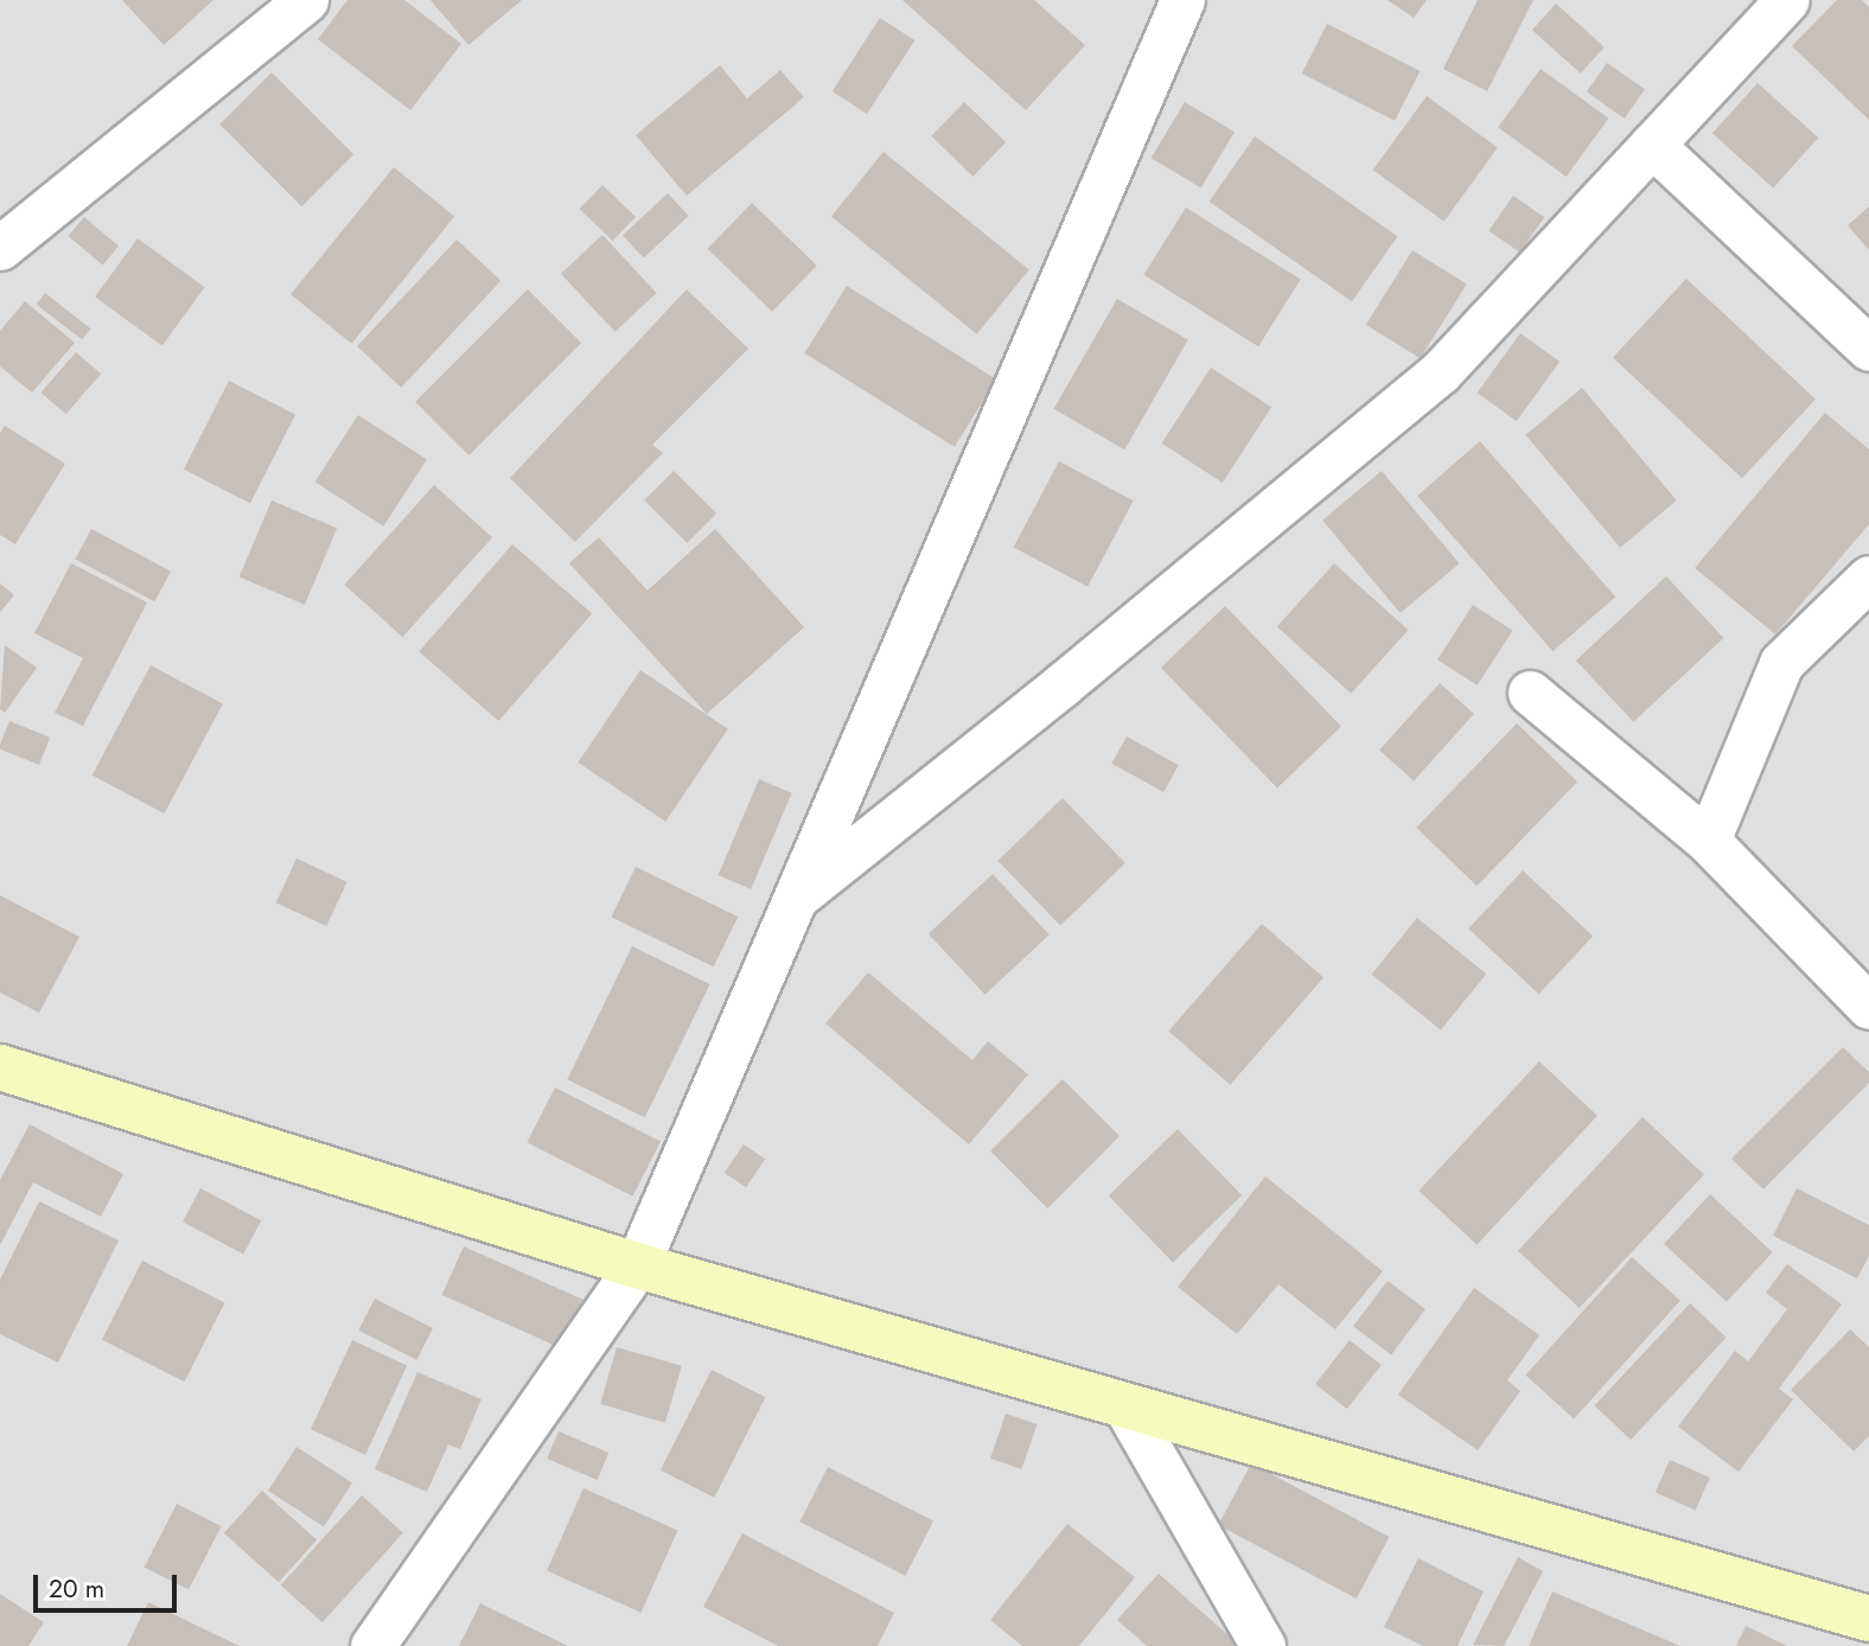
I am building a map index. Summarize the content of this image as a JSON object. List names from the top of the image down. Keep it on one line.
{"scale_bar":"20 m"}
